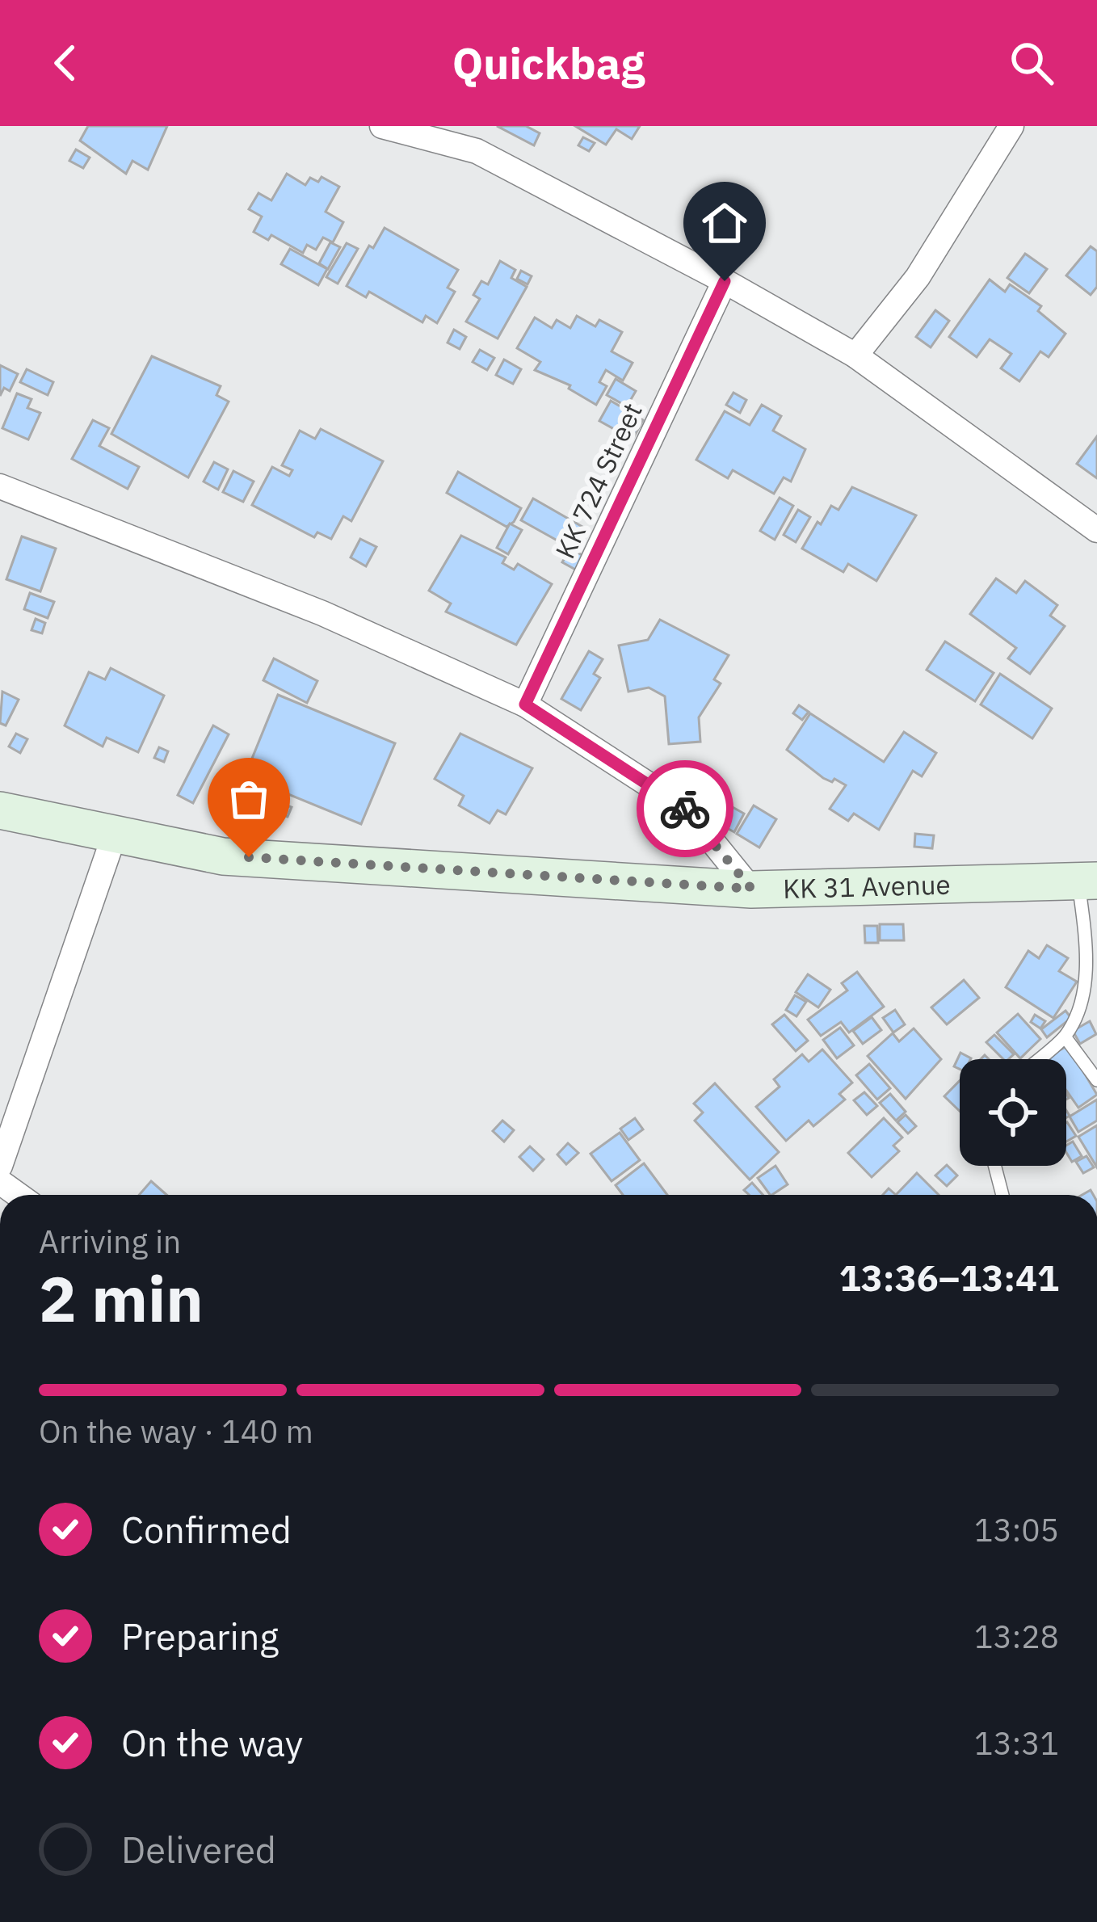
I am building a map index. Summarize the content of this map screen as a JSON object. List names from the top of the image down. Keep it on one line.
{"streets":{"main road":["KK 31 Avenue"],"street":["KK 724 Street"]},"page":{"header":"Quickbag","heading":["2 min","Arriving in","13:36–13:41"],"bar":"On the way · 140 m","list":[["Confirmed","13:05"],["Preparing","13:28"],["On the way","13:31"],"Delivered"]}}
